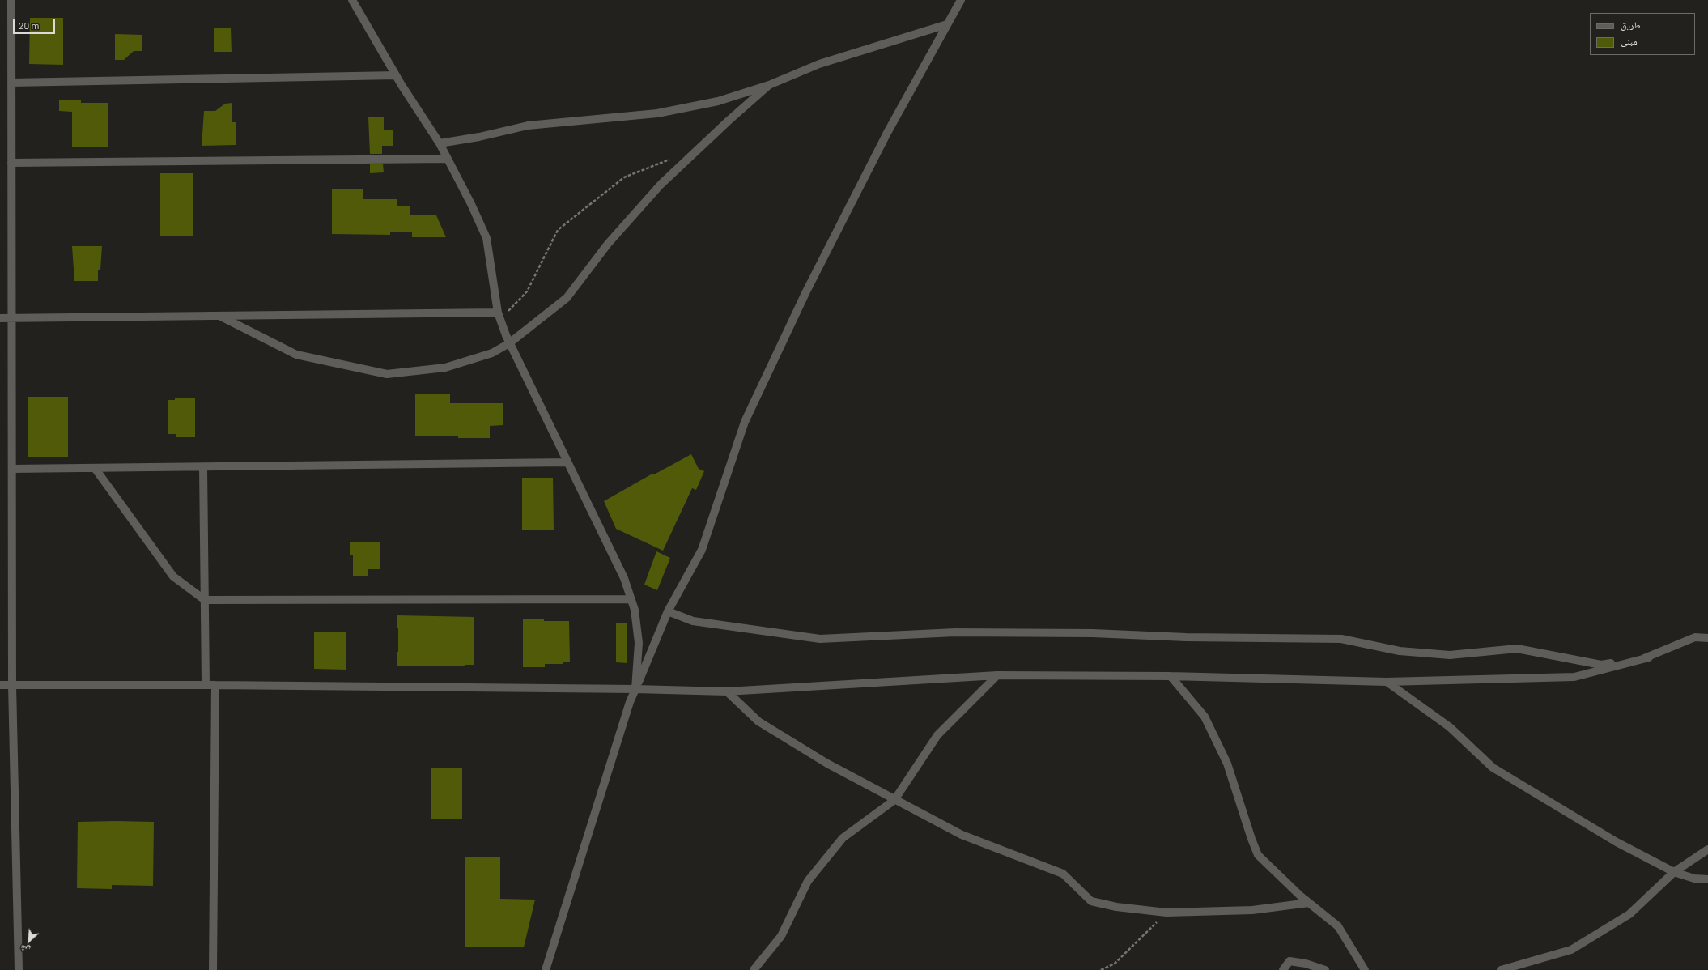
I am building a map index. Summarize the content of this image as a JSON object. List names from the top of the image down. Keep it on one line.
{"legend":["طريق","مبنى"],"scale_bar":"20 m","north":"bottom left"}
